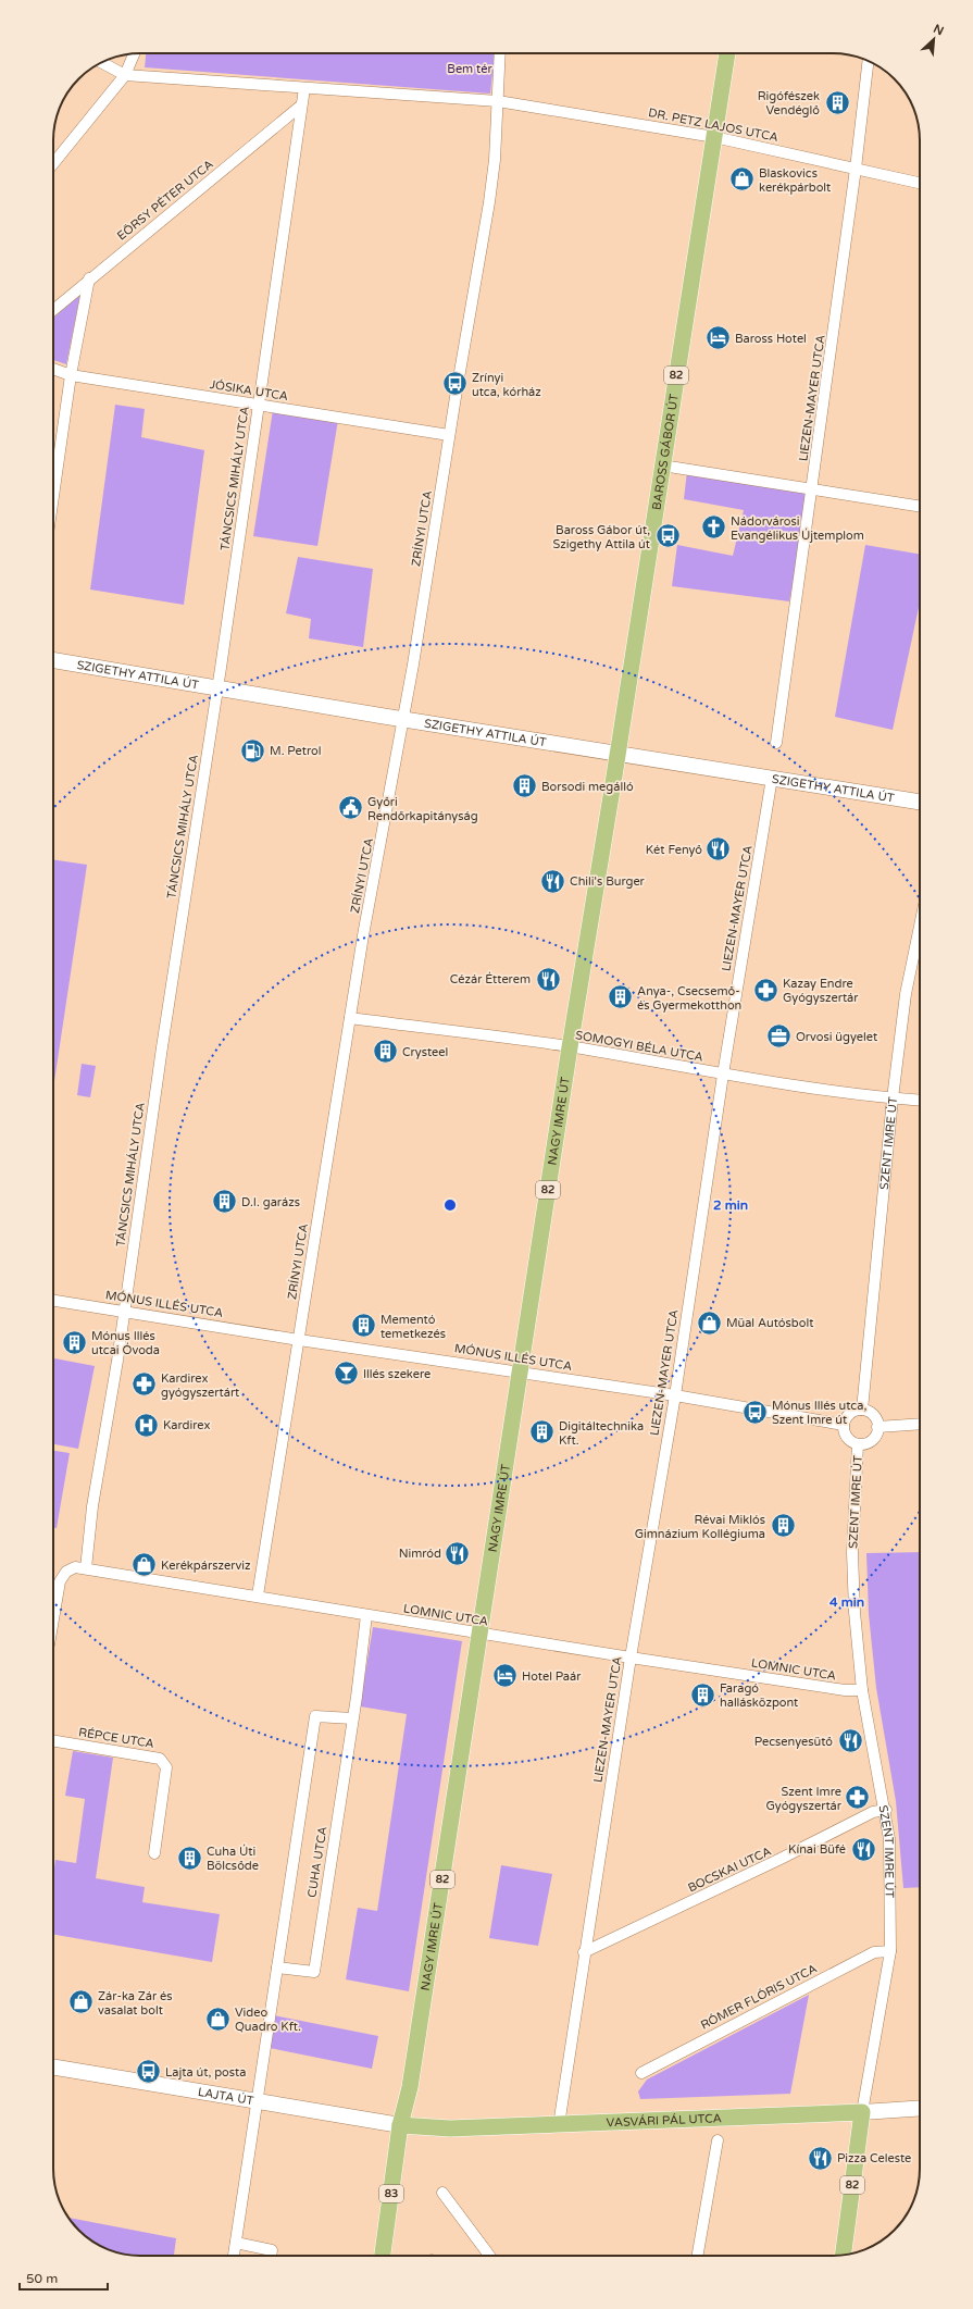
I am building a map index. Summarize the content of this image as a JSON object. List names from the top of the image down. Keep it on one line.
{"streets":{"main road":["82","BAROSS GÁBOR ÚT","NAGY IMRE ÚT","SZENT IMRE ÚT","VASVÁRI PÁL UTCA","83"],"street":["DR. PETZ LAJOS UTCA","EÖRSY PÉTER UTCA","JÓSIKA UTCA","LIEZEN-MAYER UTCA","TÁNCSICS MIHÁLY UTCA","ZRÍNYI UTCA","SZIGETHY ATTILA ÚT","SOMOGYI BÉLA UTCA","MÓNUS ILLÉS UTCA","LOMNIC UTCA","RÉPCE UTCA","CUHA UTCA","BOCSKAI UTCA","RÓMER FLÓRIS UTCA","LAJTA ÚT"]},"crossings":[["DR. PETZ LAJOS UTCA","LIEZEN-MAYER UTCA"],["DR. PETZ LAJOS UTCA","BAROSS GÁBOR ÚT"],["DR. PETZ LAJOS UTCA","ZRÍNYI UTCA"],["EÖRSY PÉTER UTCA","TÁNCSICS MIHÁLY UTCA"],["JÓSIKA UTCA","TÁNCSICS MIHÁLY UTCA"],["JÓSIKA UTCA","ZRÍNYI UTCA"],["LIEZEN-MAYER UTCA","SZIGETHY ATTILA ÚT"],["LIEZEN-MAYER UTCA","SOMOGYI BÉLA UTCA"],["LIEZEN-MAYER UTCA","MÓNUS ILLÉS UTCA"],["LIEZEN-MAYER UTCA","LOMNIC UTCA"],["LIEZEN-MAYER UTCA","BOCSKAI UTCA"],["LIEZEN-MAYER UTCA","VASVÁRI PÁL UTCA"],["BAROSS GÁBOR ÚT","SZIGETHY ATTILA ÚT"],["BAROSS GÁBOR ÚT","NAGY IMRE ÚT"],["TÁNCSICS MIHÁLY UTCA","SZIGETHY ATTILA ÚT"],["TÁNCSICS MIHÁLY UTCA","MÓNUS ILLÉS UTCA"],["TÁNCSICS MIHÁLY UTCA","LOMNIC UTCA"],["ZRÍNYI UTCA","SZIGETHY ATTILA ÚT"],["ZRÍNYI UTCA","SOMOGYI BÉLA UTCA"],["ZRÍNYI UTCA","MÓNUS ILLÉS UTCA"],["ZRÍNYI UTCA","LOMNIC UTCA"],["SZIGETHY ATTILA ÚT","NAGY IMRE ÚT"],["SOMOGYI BÉLA UTCA","NAGY IMRE ÚT"],["SOMOGYI BÉLA UTCA","SZENT IMRE ÚT"],["NAGY IMRE ÚT","MÓNUS ILLÉS UTCA"],["NAGY IMRE ÚT","LOMNIC UTCA"],["NAGY IMRE ÚT","LAJTA ÚT"],["NAGY IMRE ÚT","VASVÁRI PÁL UTCA"],["SZENT IMRE ÚT","MÓNUS ILLÉS UTCA"],["SZENT IMRE ÚT","LOMNIC UTCA"],["SZENT IMRE ÚT","BOCSKAI UTCA"],["SZENT IMRE ÚT","RÓMER FLÓRIS UTCA"],["SZENT IMRE ÚT","VASVÁRI PÁL UTCA"],["LOMNIC UTCA","CUHA UTCA"],["CUHA UTCA","LAJTA ÚT"],["LAJTA ÚT","VASVÁRI PÁL UTCA"]],"parks":["Bem tér"],"places":{"building":["Rigófészek Vendéglő","Borsodi megálló","Anya-, Csecsemő- és Gyermekotthon","Crysteel","D.I. garázs","Mementó temetkezés","Mónus Illés utcai Óvoda","Digitáltechnika Kft.","Révai Miklós Gimnázium Kollégiuma","Faragó hallásközpont","Cuha Úti Bölcsőde"],"shop":["Blaskovics kerékpárbolt","Müal Autósbolt","Kerékpárszerviz","Zár-ka Zár és vasalat bolt","Video Quadro Kft."],"hotel":["Baross Hotel","Hotel Paár"],"bus stop":["Zrínyi utca, kórház","Baross Gábor út, Szigethy Attila út","Mónus Illés utca, Szent Imre út","Lajta út, posta"],"church":["Nádorvárosi Evangélikus Újtemplom"],"fuel station":["M. Petrol"],"public building":["Győri Rendőrkapitányság"],"restaurant":["Két Fenyő","Chili's Burger","Cézár Étterem","Nimród","Pecsenyesütő","Kínai Büfé","Pizza Celeste"],"pharmacy":["Kazay Endre Gyógyszertár","Kardirex gyógyszertárt","Szent Imre Gyógyszertár"],"office":["Orvosi ügyelet"],"bar":["Illés szekere"],"hospital":["Kardirex"]},"scale_bar":"50 m","north":"top right","rings":["2 min","4 min"]}
